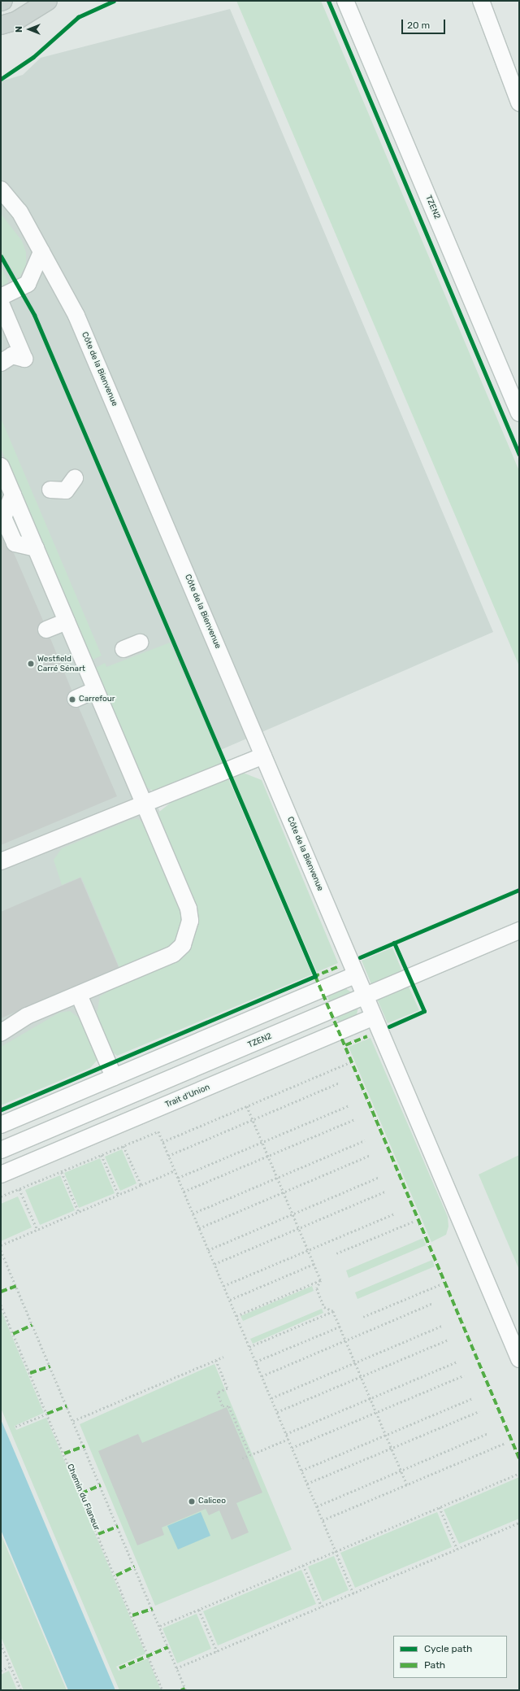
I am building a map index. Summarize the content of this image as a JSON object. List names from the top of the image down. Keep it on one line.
{"streets":{"street":["TZEN2","Côte de la Bienvenue","Trait d'Union"],"path":["Chemin du Flaneur"]},"crossings":[["TZEN2","Côte de la Bienvenue"],["Côte de la Bienvenue","Trait d'Union"]],"places":["Westfield Carré Sénart","Carrefour","Caliceo"],"legend":["Cycle path","Path"],"scale_bar":"20 m","north":"left"}
